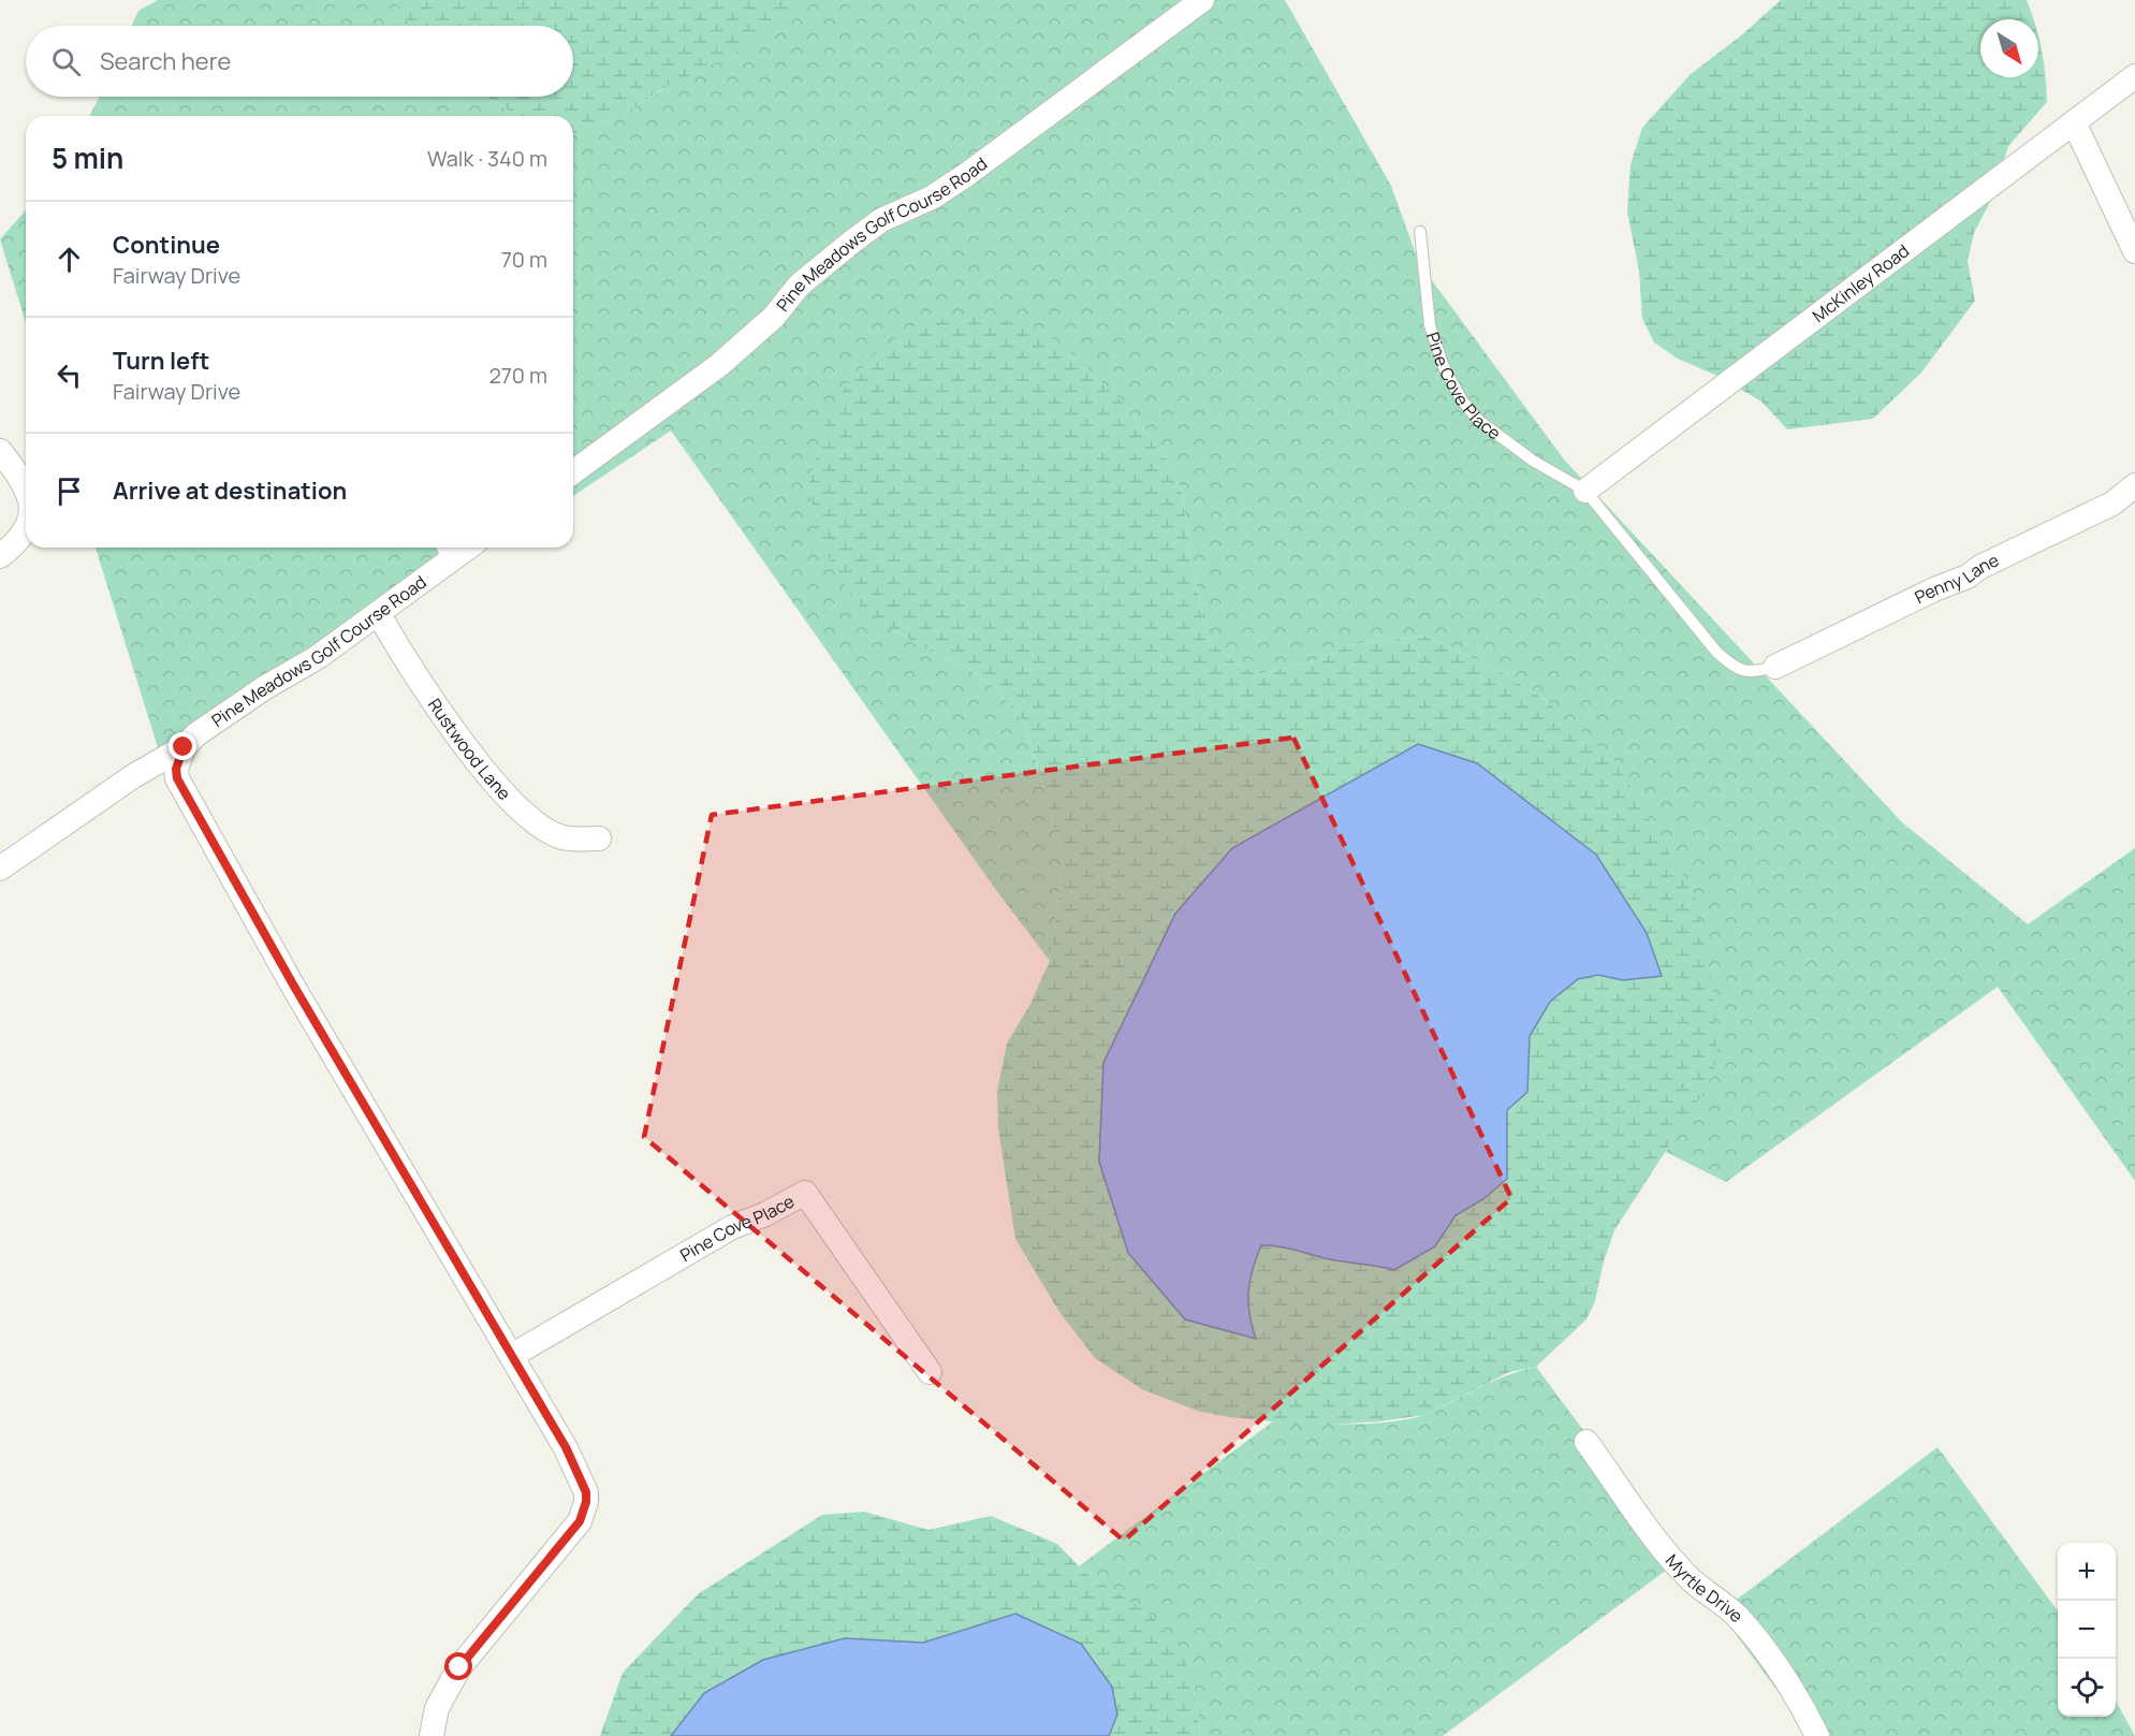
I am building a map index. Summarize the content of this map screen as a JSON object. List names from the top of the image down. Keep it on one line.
{"streets":{"street":["Pine Meadows Golf Course Road","McKinley Road","Pine Cove Place","Penny Lane","Rustwood Lane","Myrtle Drive"]},"crossings":[["Pine Meadows Golf Course Road","Rustwood Lane"],["McKinley Road","Pine Cove Place"]],"north":"bottom right","page":{"search":"Search here","heading":["5 min","Walk · 340 m"],"list":[["Continue","Fairway Drive","70 m"],["Turn left","Fairway Drive","270 m"],"Arrive at destination"],"map_buttons":["+","−"]}}
